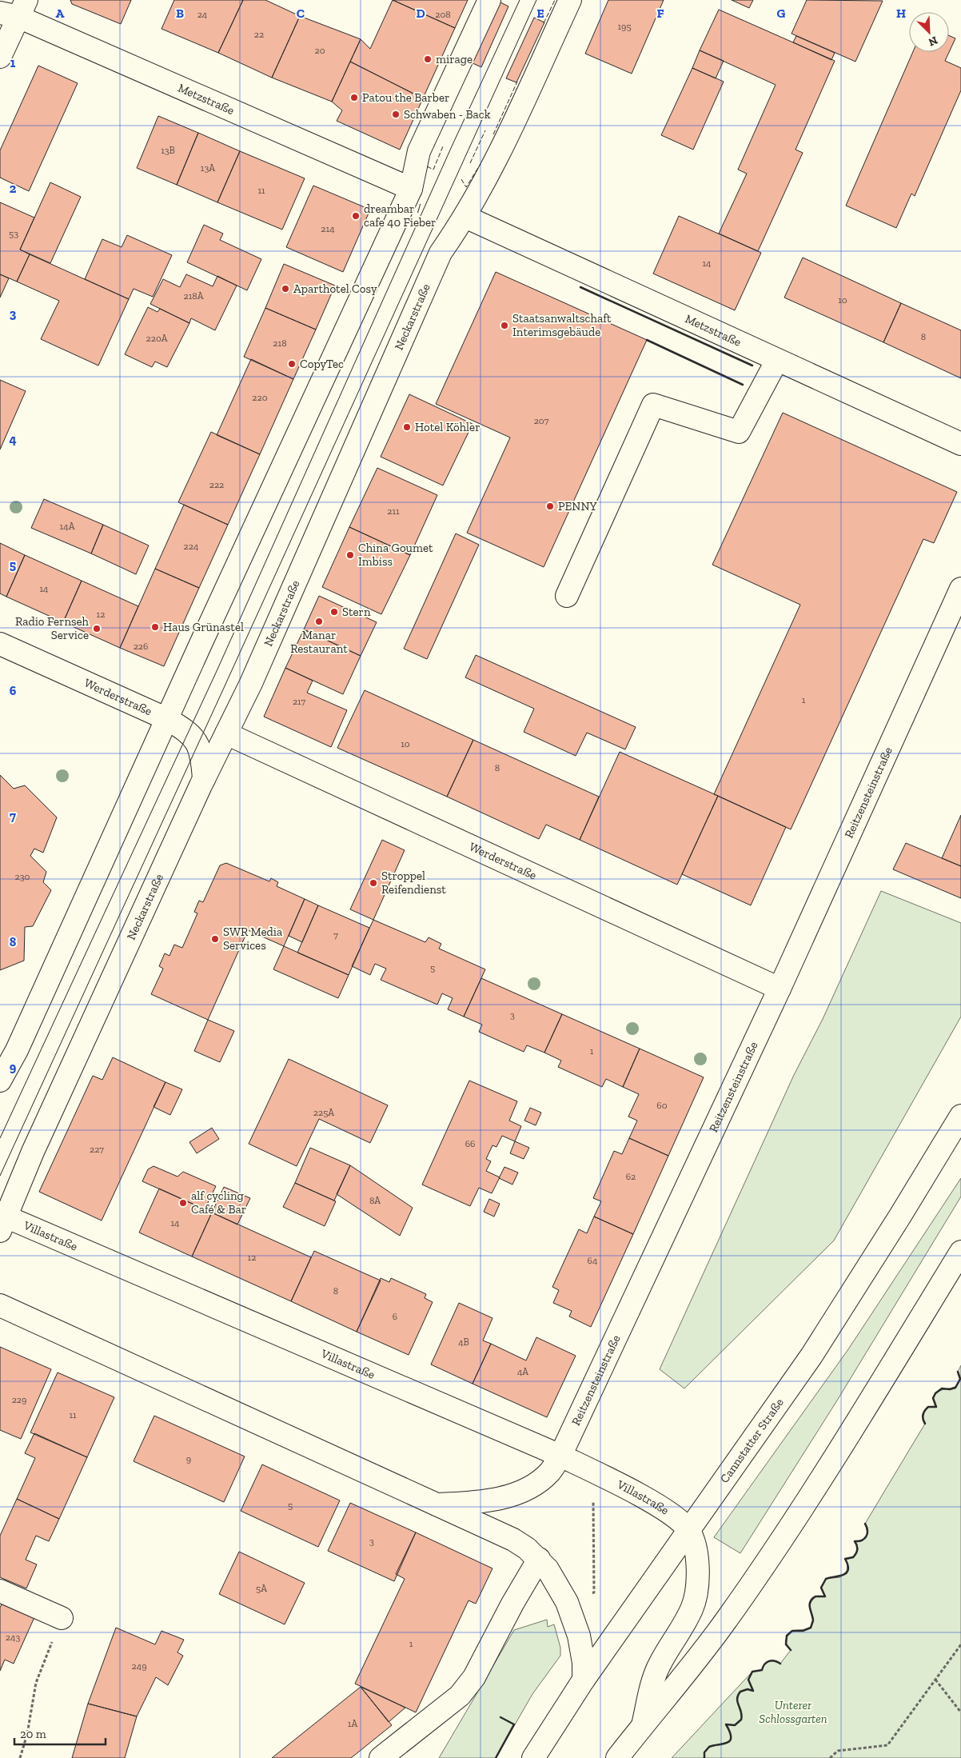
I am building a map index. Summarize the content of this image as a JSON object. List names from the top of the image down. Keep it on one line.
{"streets":{"street":["Metzstraße","Neckarstraße","Werderstraße","Reitzensteinstraße","Villastraße","Cannstatter Straße"]},"crossings":[["Metzstraße","Neckarstraße"],["Neckarstraße","Werderstraße"],["Neckarstraße","Villastraße"],["Werderstraße","Reitzensteinstraße"],["Reitzensteinstraße","Villastraße"],["Villastraße","Cannstatter Straße"]],"parks":["Unterer Schlossgarten"],"places":["mirage","Patou the Barber","Schwaben - Back","dreambar / cafe 40 Fieber","Aparthotel Cosy","Staatsanwaltschaft Interimsgebäude","CopyTec","Hotel Köhler","PENNY","China Goumet Imbiss","Stern","Manar Restaurant","Haus Grünastel","Radio Fernseh Service","Stroppel Reifendienst","SWR Media Services","alf cycling Café & Bar"],"house_numbers":["24","208","195","22","20","13B","13A","11","214","53","14","218A","10","8","220A","218","220","207","222","211","14A","224","14","12","226","1","217","10","8","230","7","5","3","1","60","225A","66","227","62","8A","14","12","64","8","6","4B","4A","229","11","9","5","3","5A","243","1","249","1A"],"scale_bar":"20 m","north":"bottom right","grid":{"columns":["A","B","C","D","E","F","G","H"],"rows":["1","2","3","4","5","6","7","8","9"]}}
